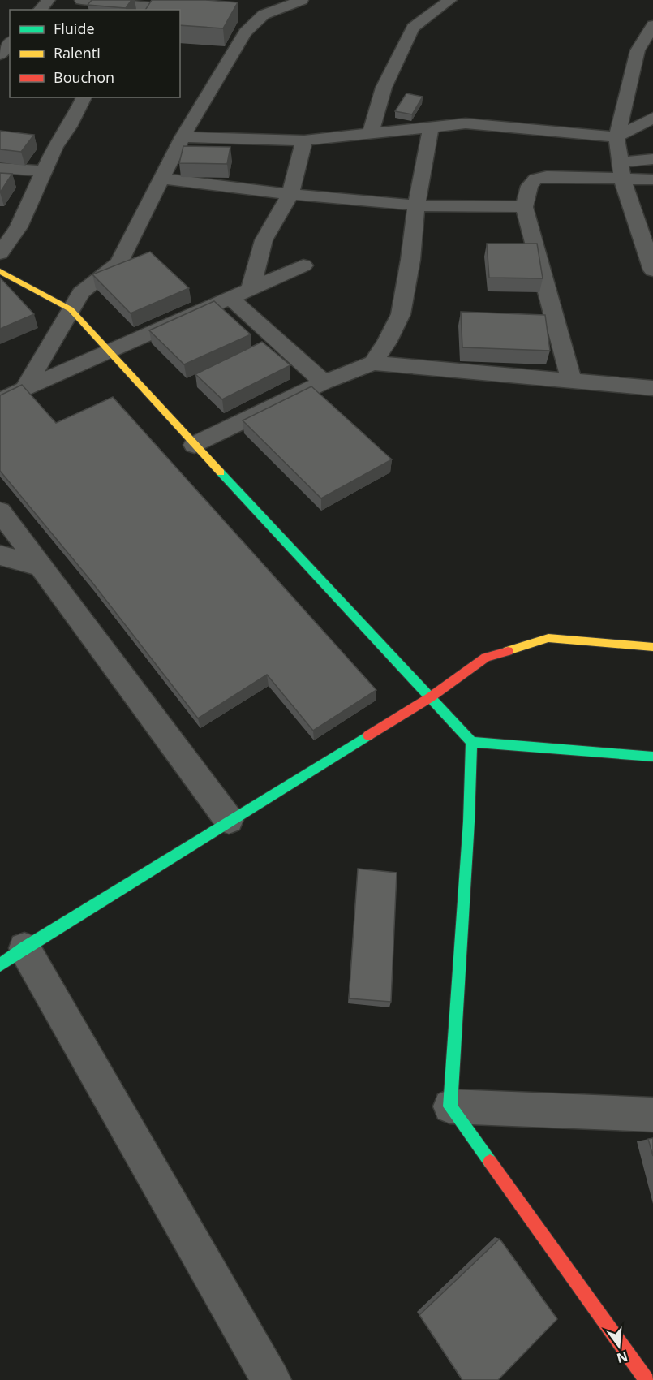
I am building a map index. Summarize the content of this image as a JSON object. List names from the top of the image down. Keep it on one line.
{"legend":["Fluide","Ralenti","Bouchon"],"north":"bottom"}
